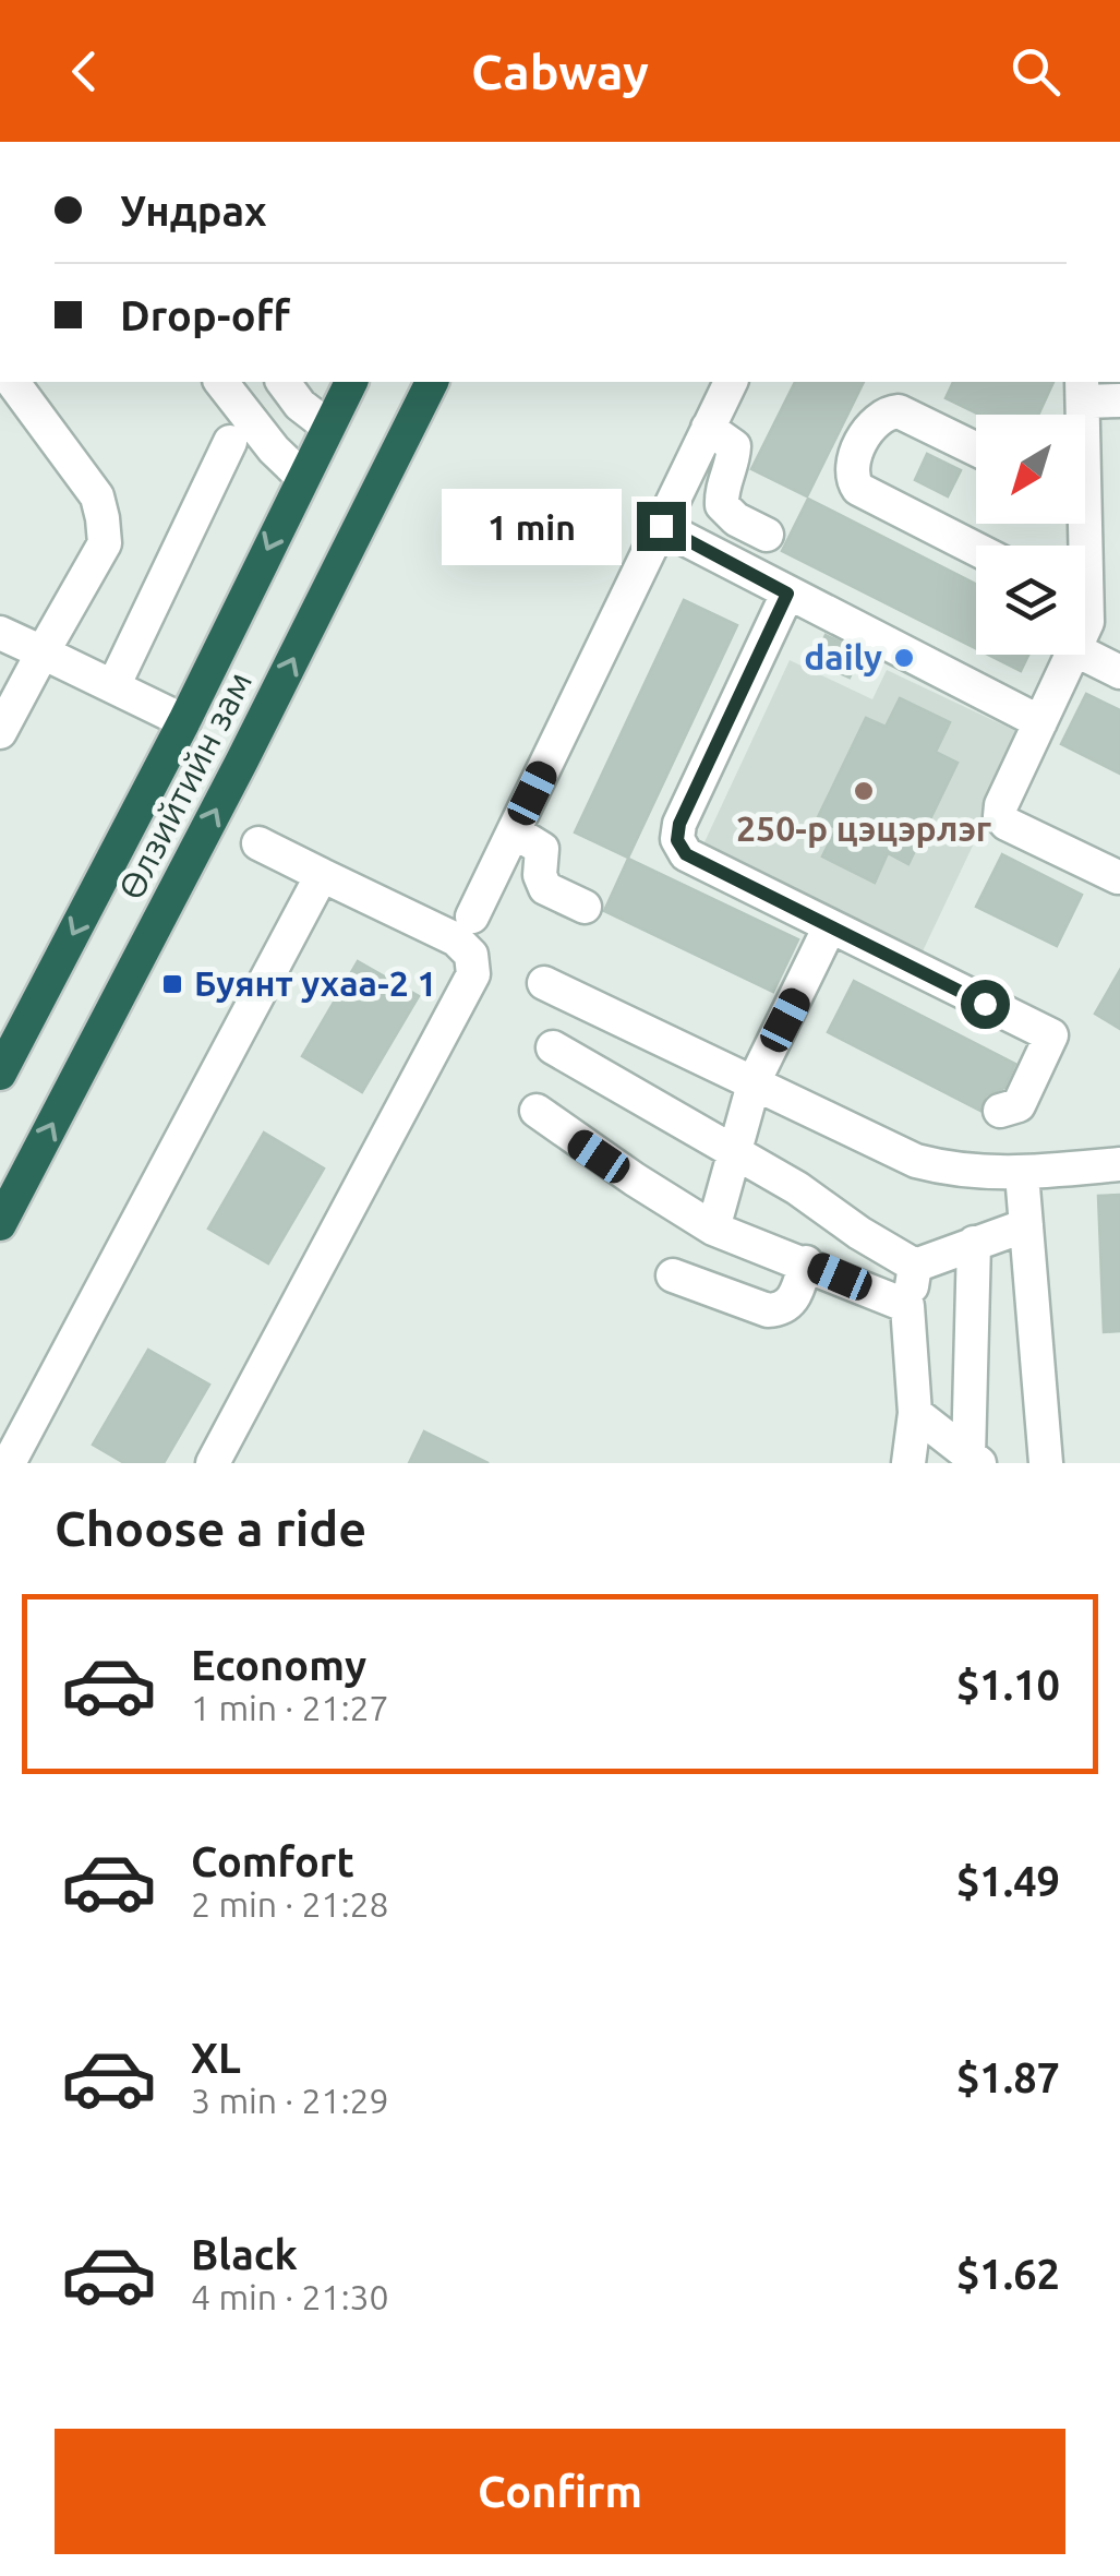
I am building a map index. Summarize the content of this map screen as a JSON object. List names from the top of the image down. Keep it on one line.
{"streets":{"highway":["Өлзийтийн зам"]},"places":{"other":["daily","250-р цэцэрлэг"],"transit":["Буянт ухаа-2 1"]},"north":"bottom left","page":{"header":"Cabway","banner":["Ундрах","Drop-off"],"bubble":"1 min","heading":"Choose a ride","list":[{"name":"Economy","note":"1 min · 21:27","value":"$1.10"},{"name":"Comfort","note":"2 min · 21:28","value":"$1.49"},{"name":"XL","note":"3 min · 21:29","value":"$1.87"},{"name":"Black","note":"4 min · 21:30","value":"$1.62"}],"buttons":"Confirm"}}
